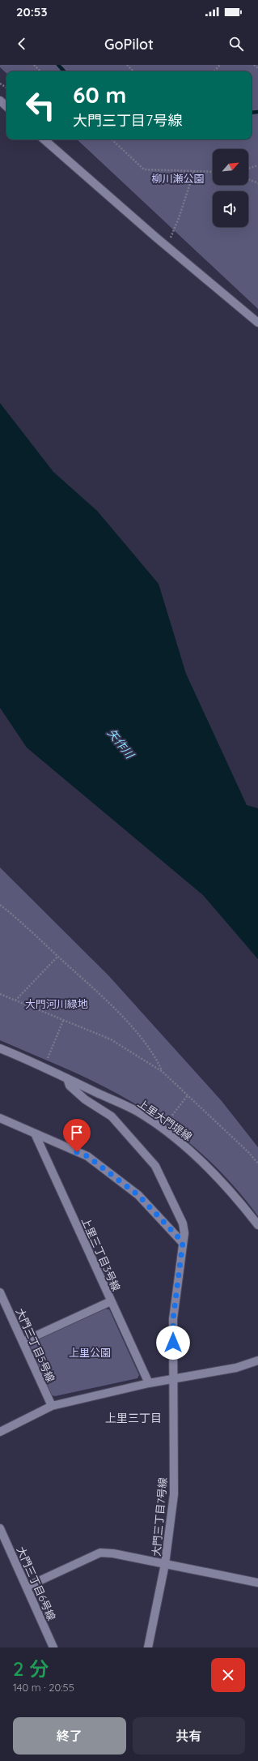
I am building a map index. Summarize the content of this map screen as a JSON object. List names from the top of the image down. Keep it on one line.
{"streets":{"street":["上里大門堤線","上里三丁目3号線","大門三丁目5号線","大門三丁目7号線","大門三丁目6号線"]},"crossings":[["上里大門堤線","大門三丁目7号線"]],"districts":["上里三丁目"],"water":["矢作川"],"parks":["柳川瀬公園","大門河川緑地","上里公園"],"north":"top right","page":{"status":"20:53","header":"GoPilot","turn":["60 m","大門三丁目7号線"],"heading":["2 分","140 m · 20:55"],"buttons":["終了","共有"]}}
